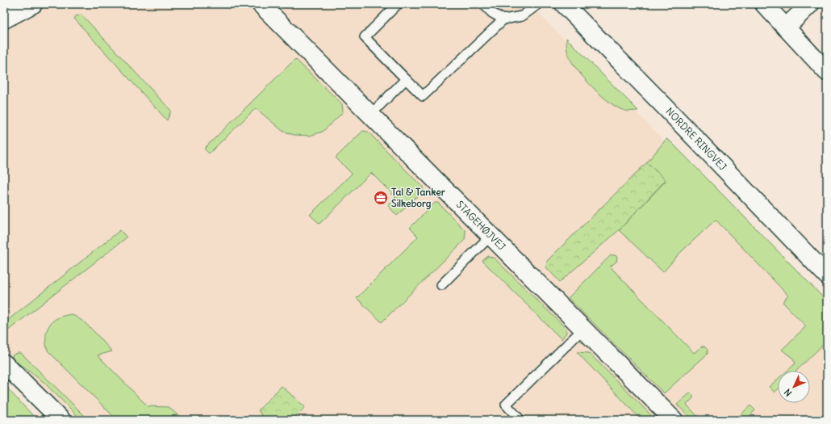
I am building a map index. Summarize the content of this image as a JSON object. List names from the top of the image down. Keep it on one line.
{"streets":{"street":["NORDRE RINGVEJ","STAGEHØJVEJ"]},"places":{"office":["Tal & Tanker Silkeborg"]},"north":"bottom left"}
